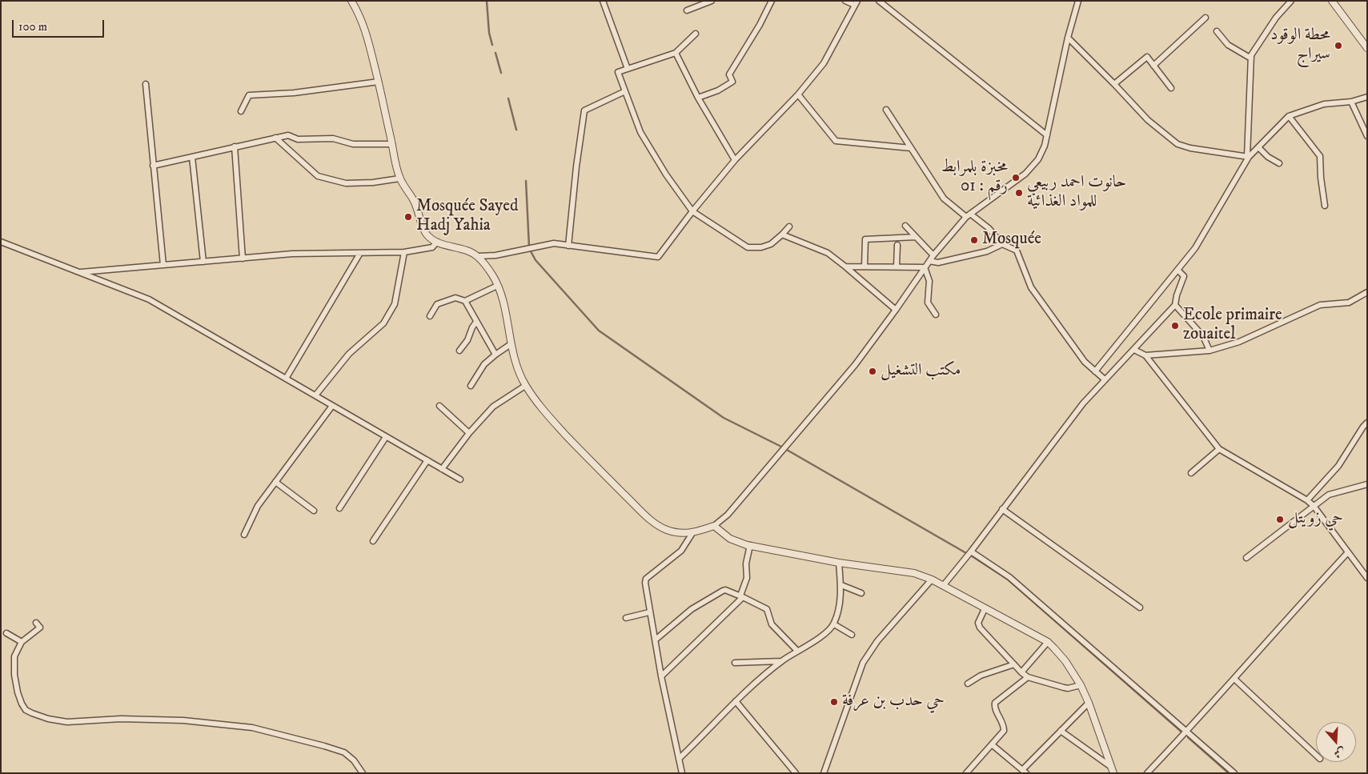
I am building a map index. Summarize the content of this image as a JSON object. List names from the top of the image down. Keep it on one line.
{"places":["محطة الوقود سيراج","مخبزة بلمرابط رقم : 01","حانوت احمد ربيعي للمواد الغذائية","Mosquée Sayed Hadj Yahia","Mosquée","Ecole primaire zouaitel","مكتب التشغيل","حي زويتل","حي حدب بن عرفة"],"scale_bar":"100 m","north":"bottom"}
